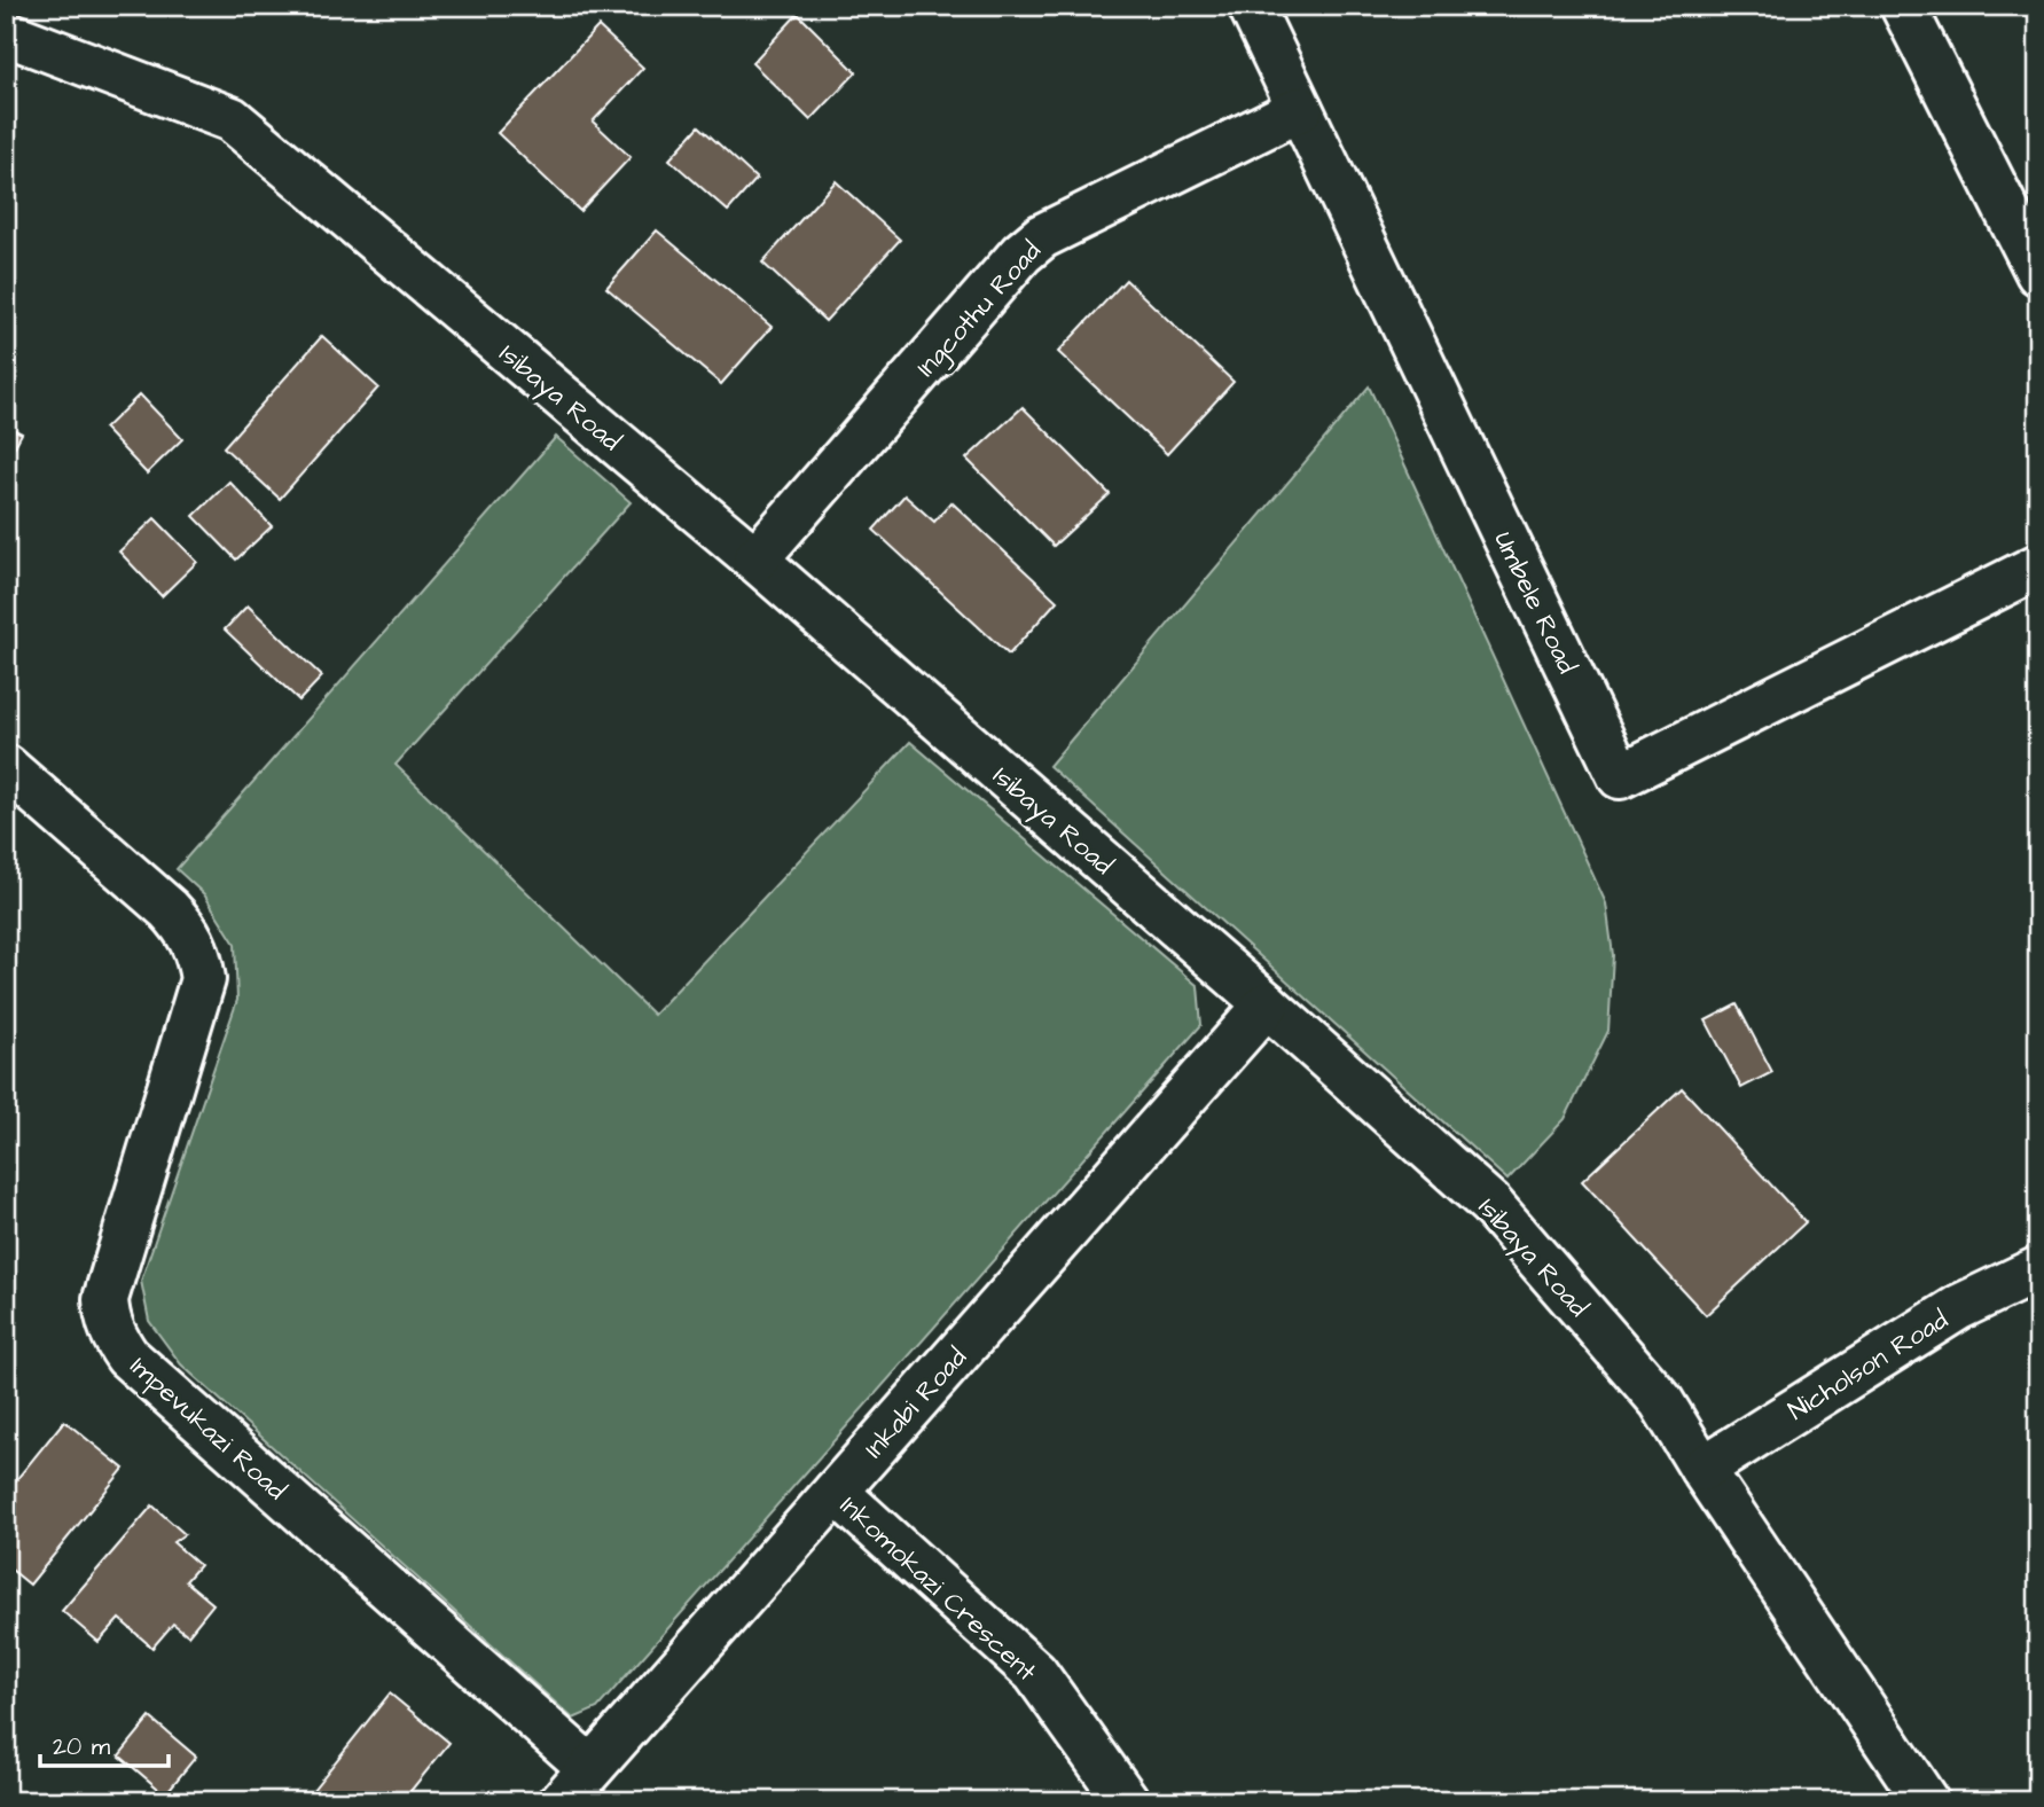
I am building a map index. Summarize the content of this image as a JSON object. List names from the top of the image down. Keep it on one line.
{"streets":{"street":["Ingcothu Road","Isibaya Road","Umbele Road","Nicholson Road","Inkabi Road","Impevukazi Road","Inkomokazi Crescent"]},"crossings":[["Ingcothu Road","Isibaya Road"],["Ingcothu Road","Umbele Road"],["Isibaya Road","Nicholson Road"],["Isibaya Road","Inkabi Road"],["Inkabi Road","Impevukazi Road"],["Inkabi Road","Inkomokazi Crescent"]],"scale_bar":"20 m"}
